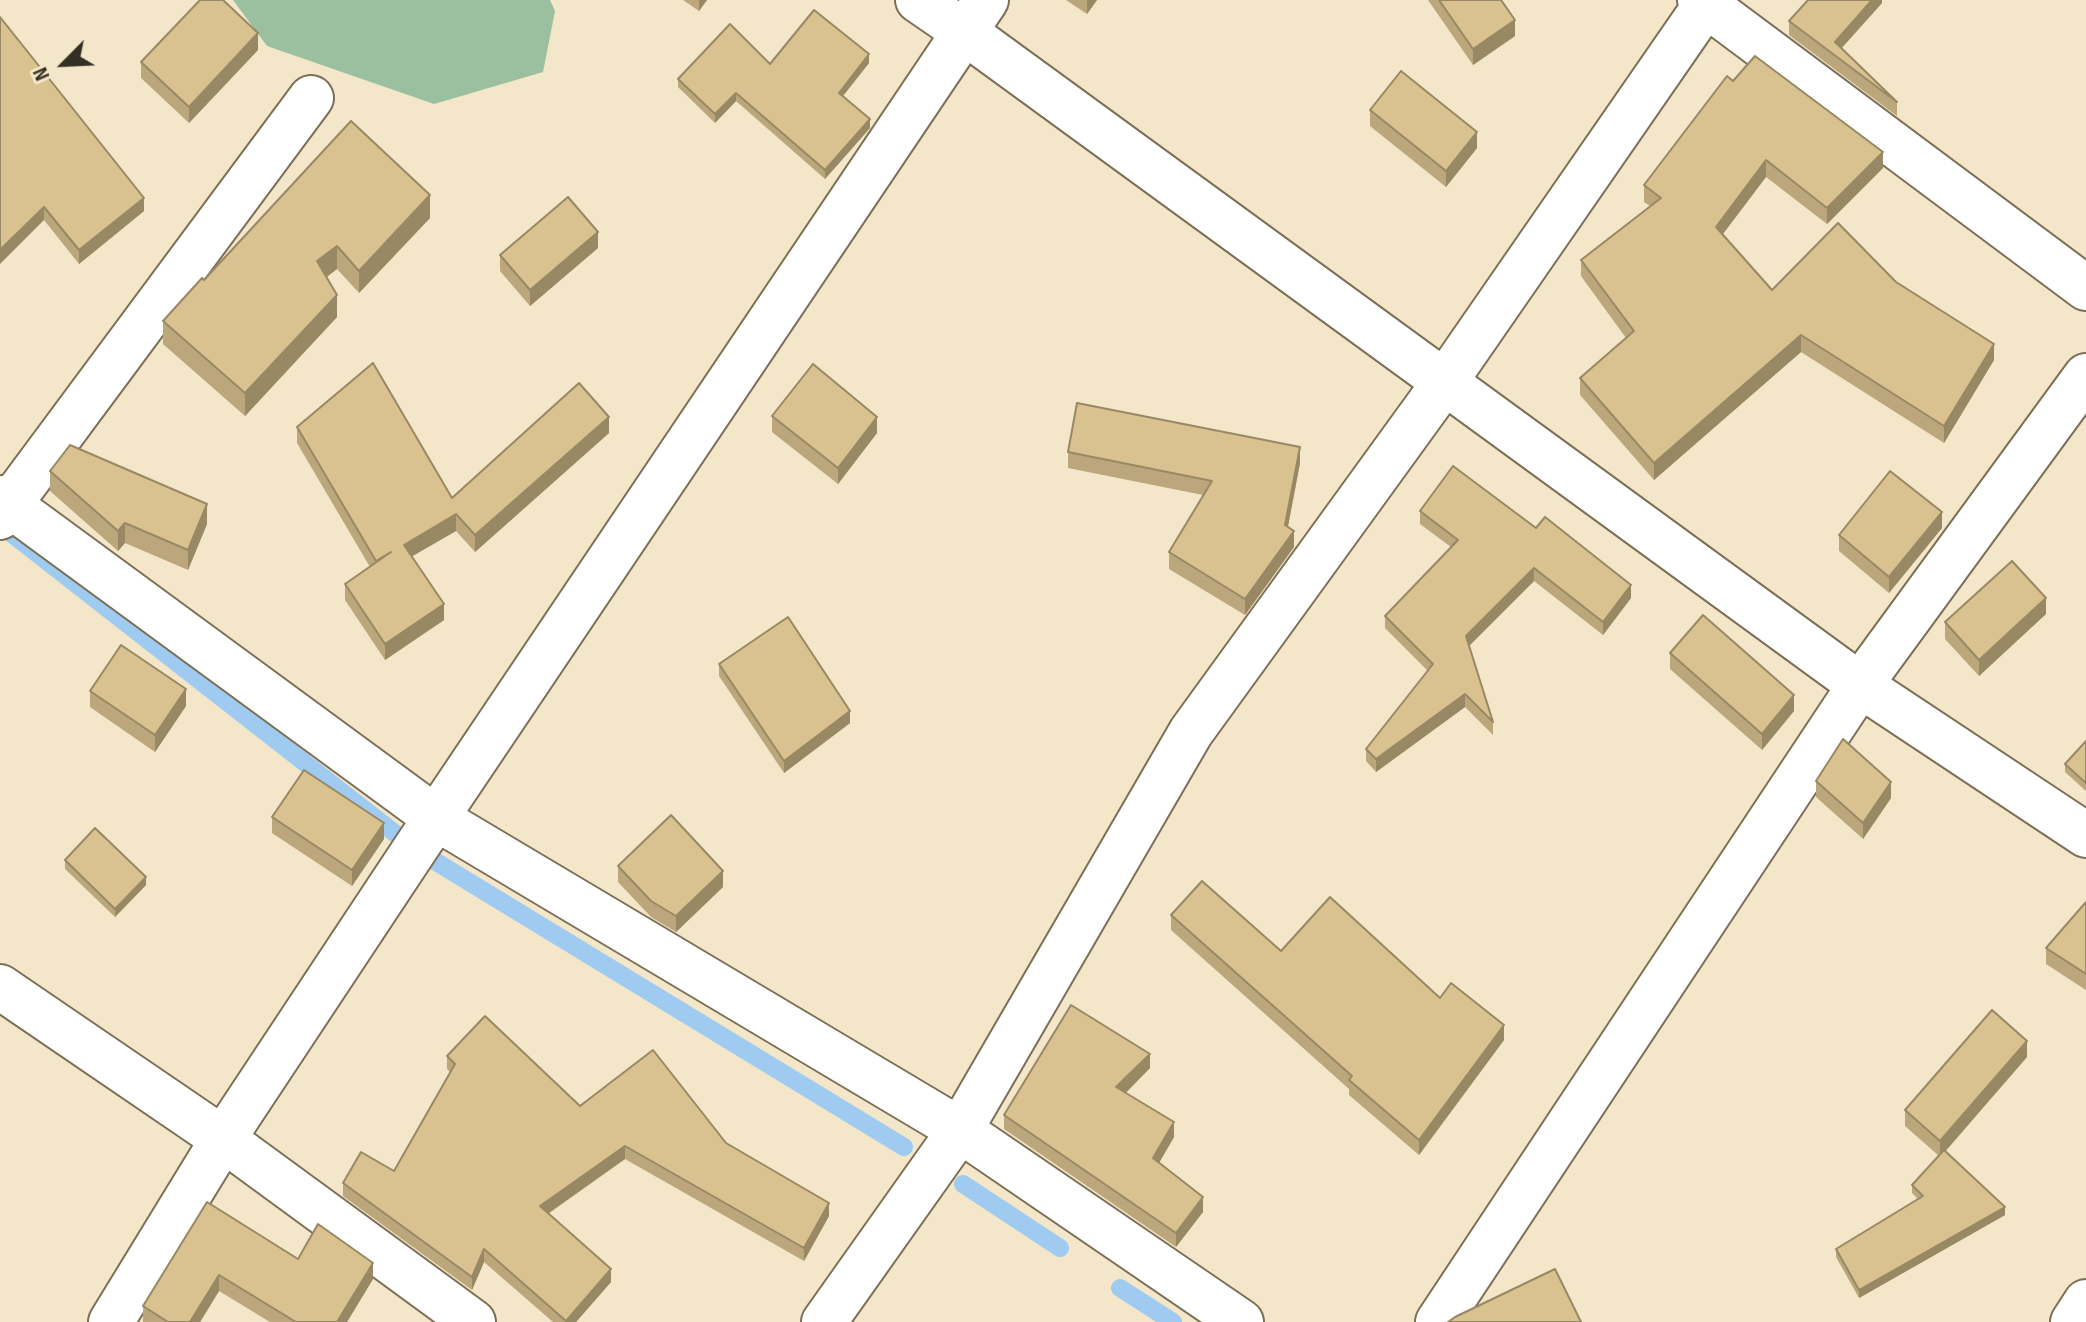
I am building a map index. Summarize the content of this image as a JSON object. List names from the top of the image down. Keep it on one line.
{"north":"bottom left"}
